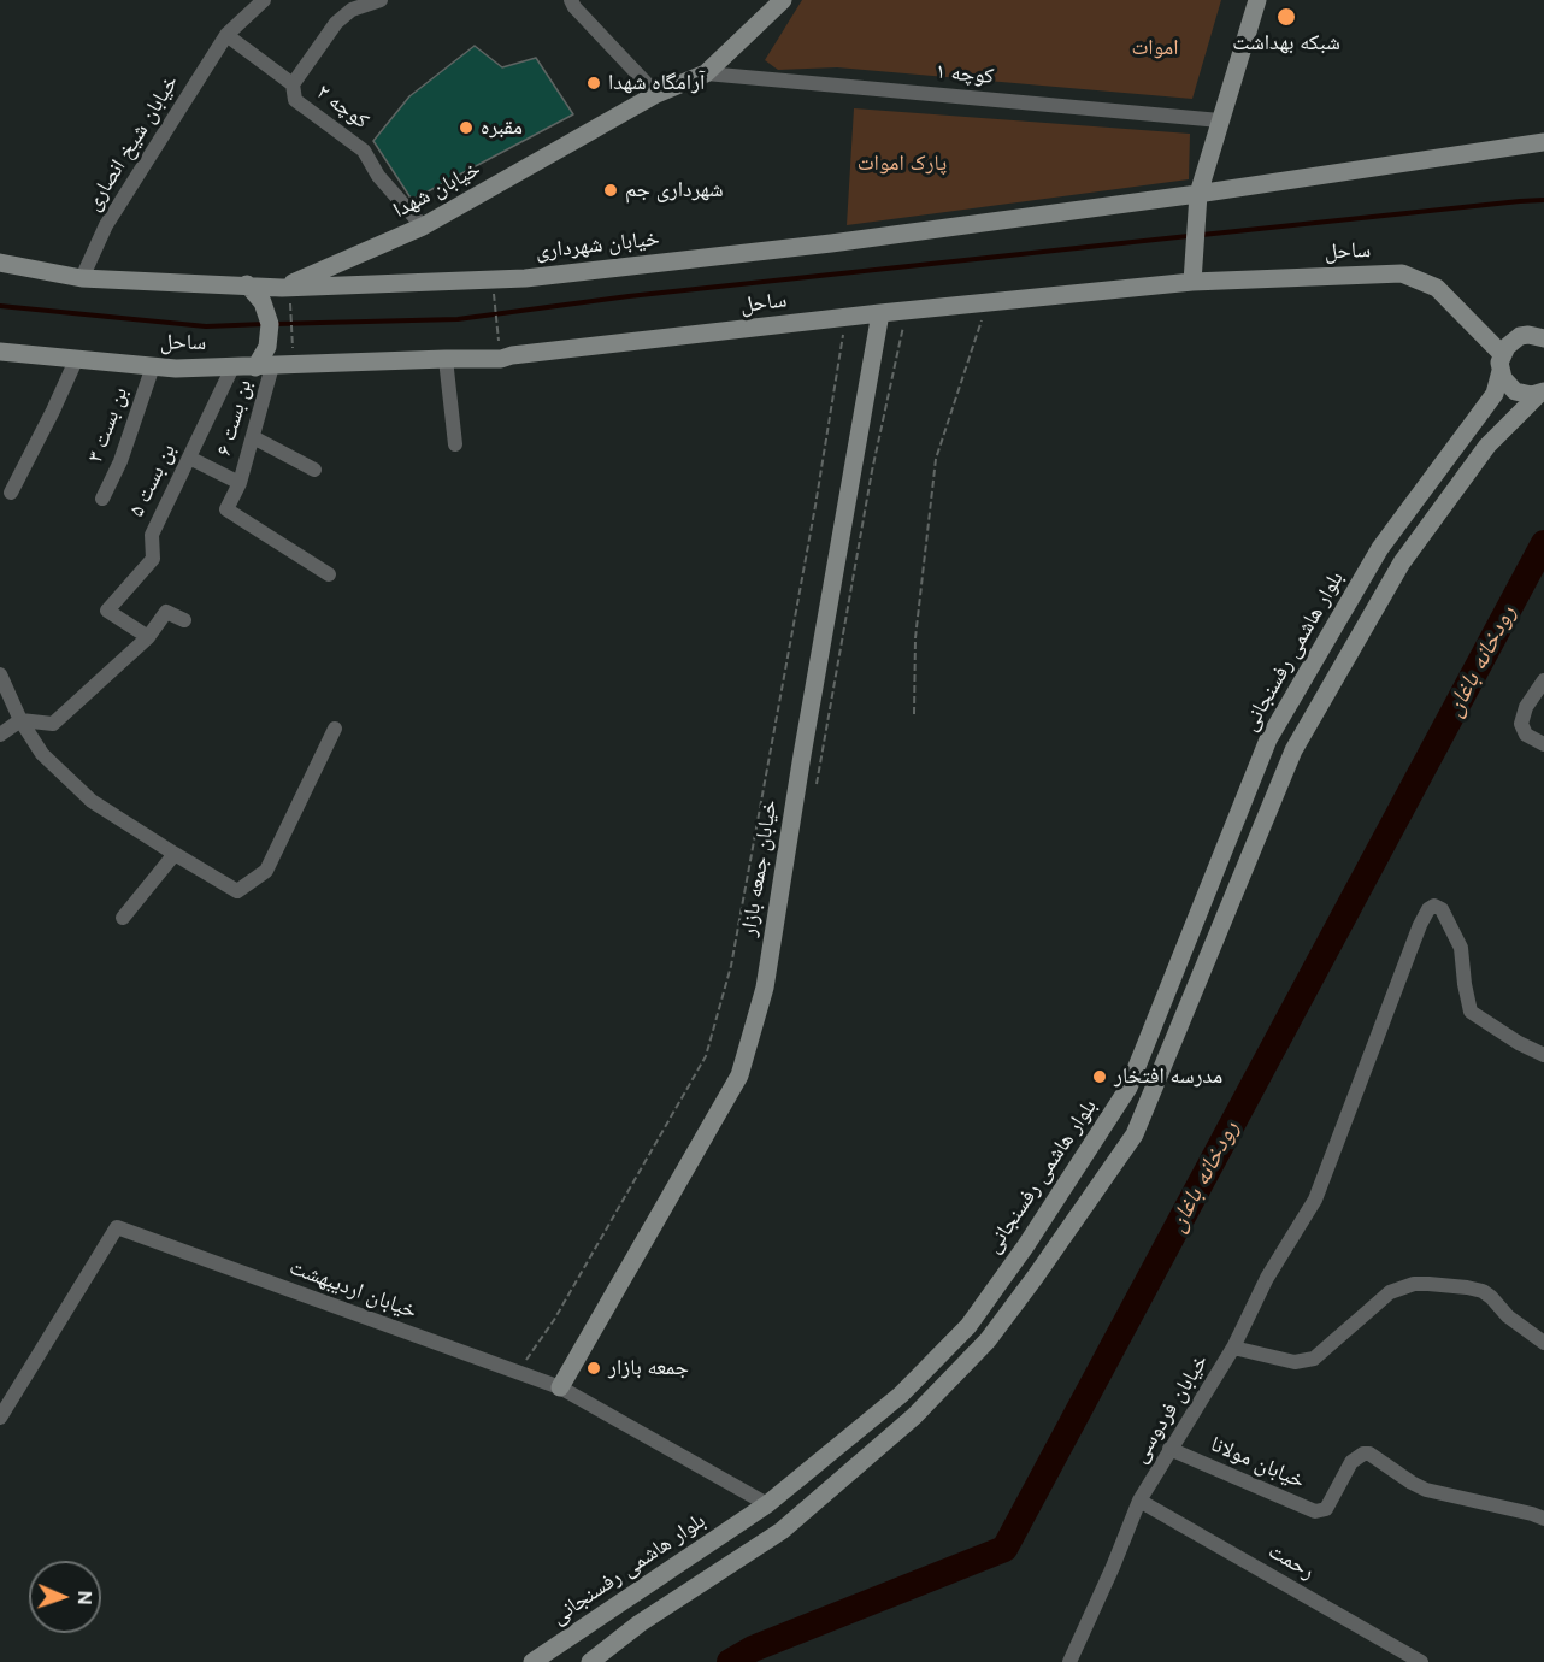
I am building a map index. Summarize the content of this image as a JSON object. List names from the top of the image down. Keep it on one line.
{"streets":{"main road":["خیابان شهدا","خیابان شهرداری","ساحل","بلوار هاشمی رفسنجانی","خیابان جمعه بازار"],"street":["کوچه ۱","کوچه ۲","خیابان شیخ انصاری","بن بست ۶","بن بست ۳","بن بست ۵","خیابان اردیبهشت","خیابان فردوسی","خیابان مولانا","رحمت"]},"crossings":[["کوچه ۱","خیابان شهدا"],["کوچه ۲","خیابان شیخ انصاری"],["کوچه ۲","خیابان شهدا"],["خیابان شیخ انصاری","خیابان شهرداری"],["خیابان شهدا","خیابان شهرداری"],["ساحل","بن بست ۶"],["ساحل","بن بست ۳"],["ساحل","بن بست ۵"],["ساحل","بلوار هاشمی رفسنجانی"],["ساحل","خیابان جمعه بازار"],["بلوار هاشمی رفسنجانی","خیابان اردیبهشت"],["خیابان جمعه بازار","خیابان اردیبهشت"],["خیابان فردوسی","خیابان مولانا"],["خیابان فردوسی","رحمت"]],"water":["رودخانه باغان"],"parks":["اموات","پارک اموات"],"places":["شبکه بهداشت","آرامگاه شهدا","مقبره","شهرداری جم","مدرسه افتخار","جمعه بازار"],"north":"right"}
